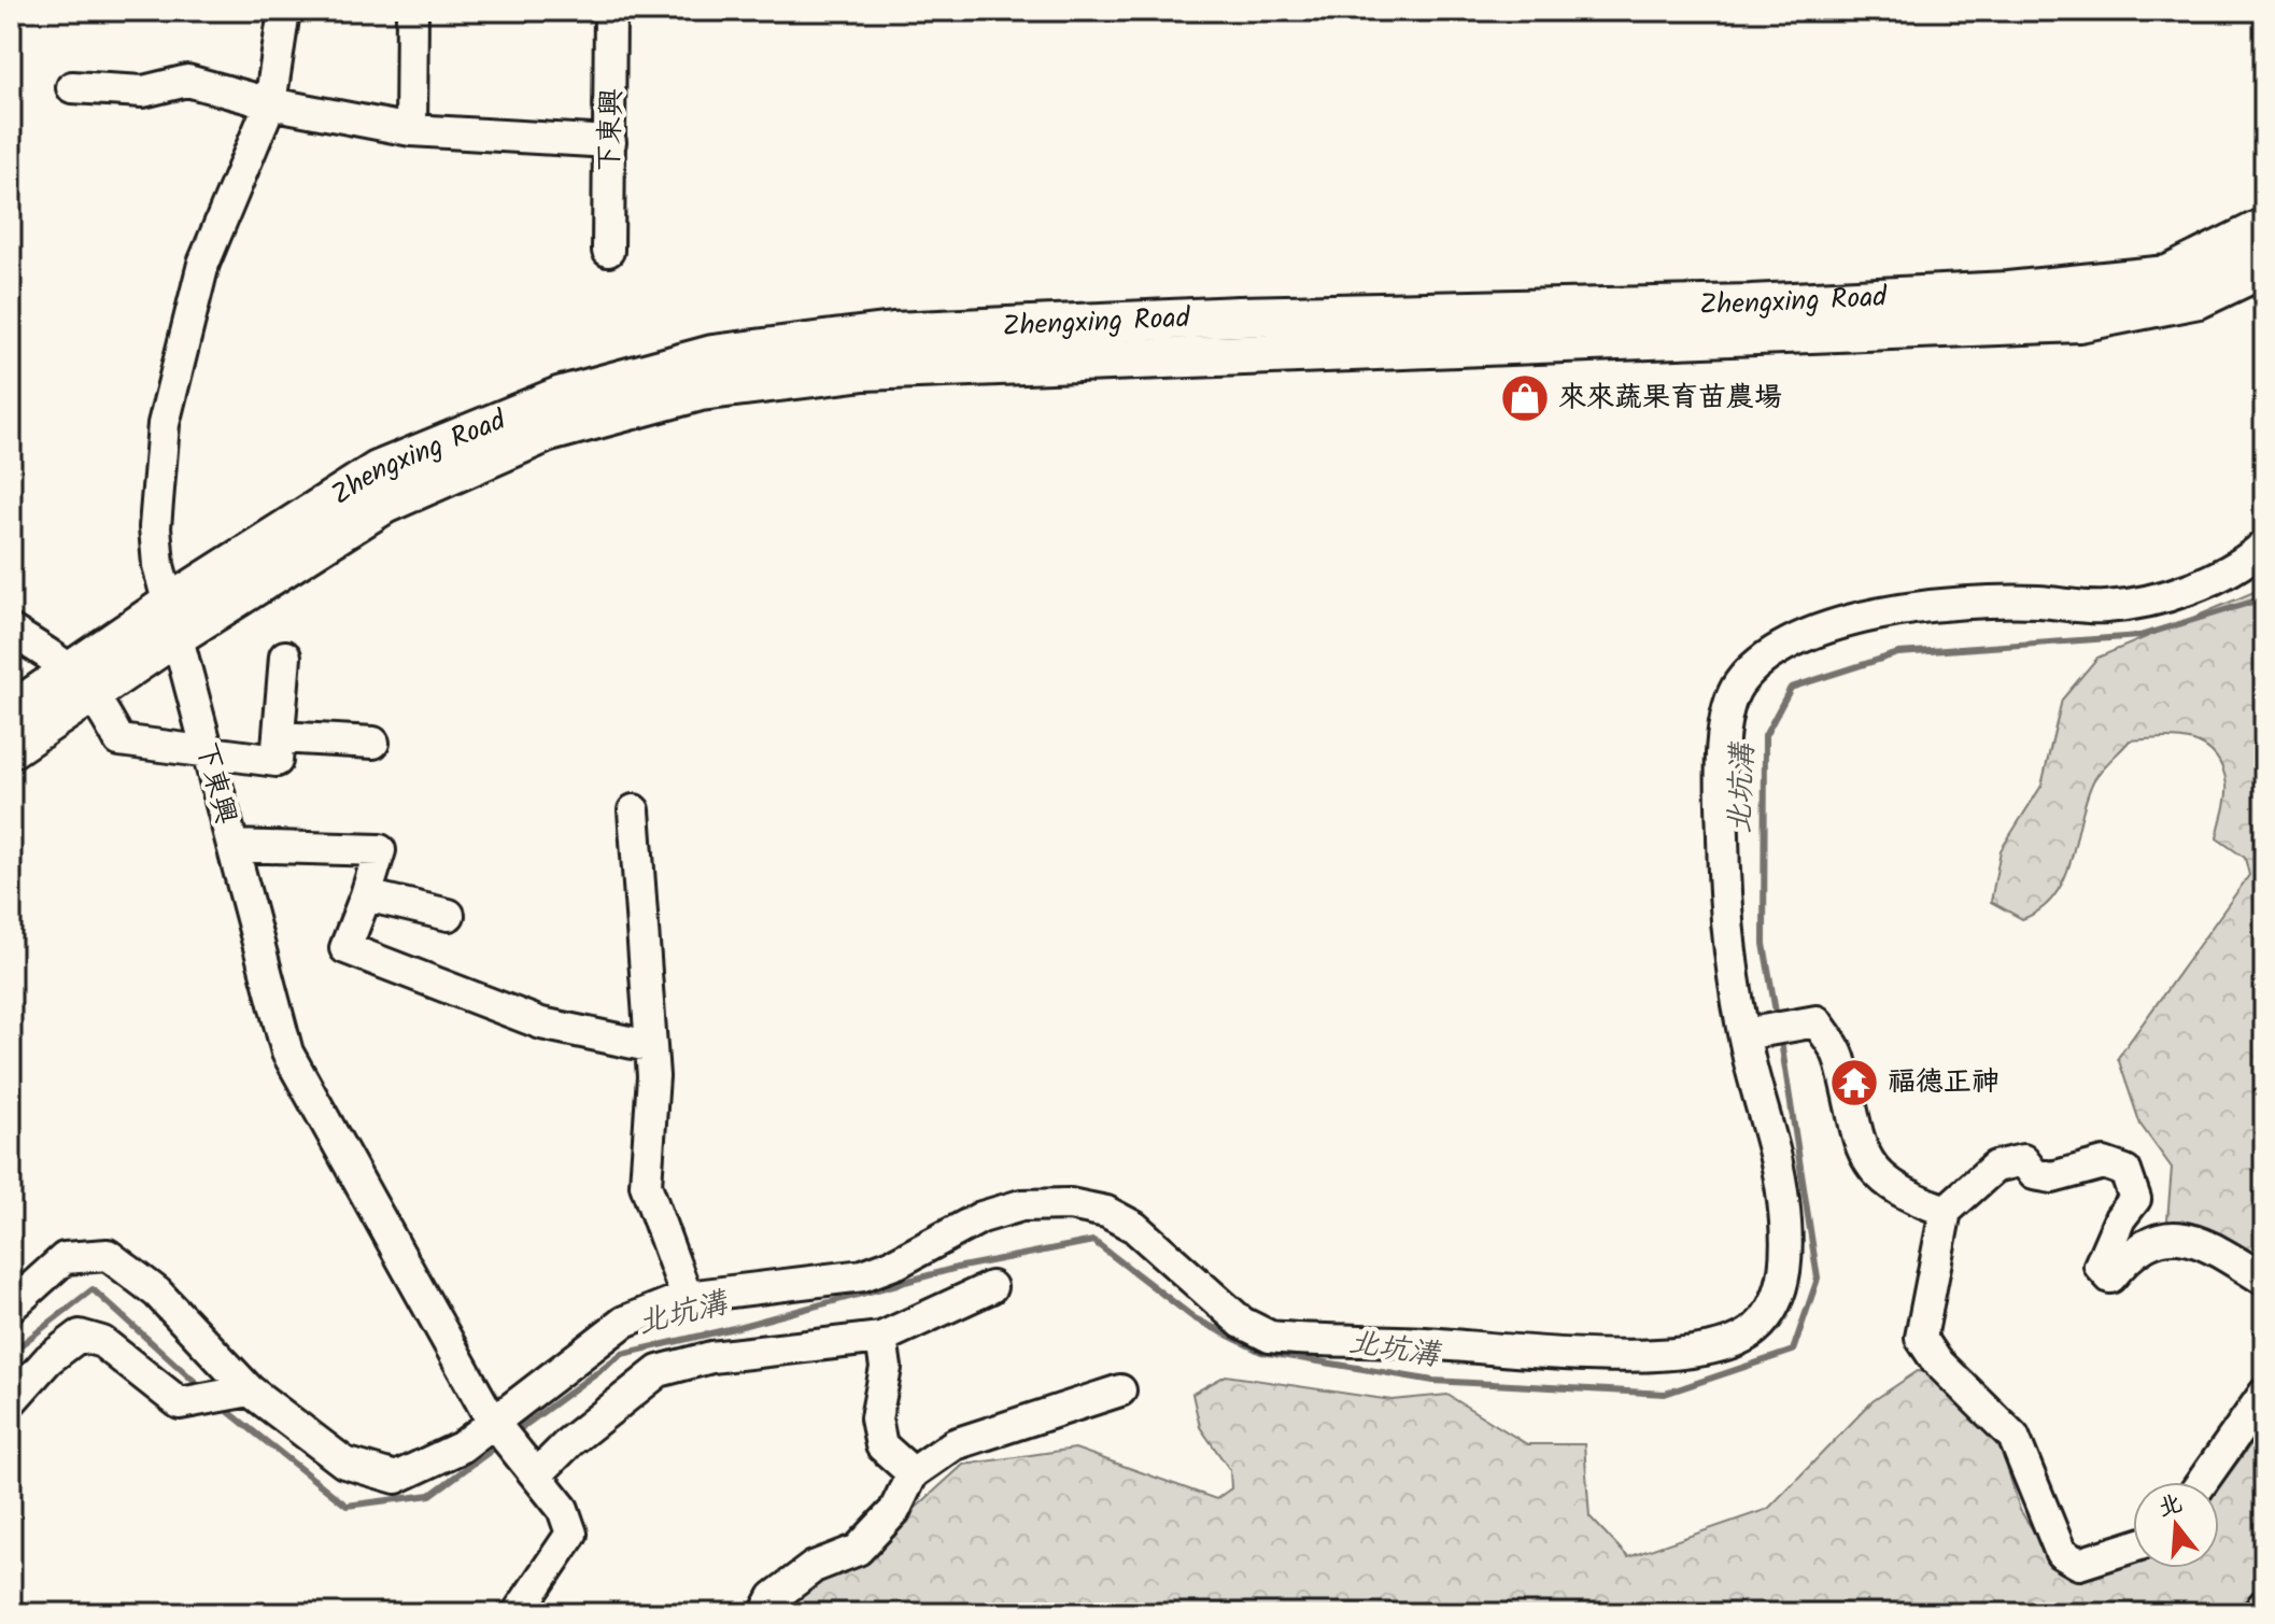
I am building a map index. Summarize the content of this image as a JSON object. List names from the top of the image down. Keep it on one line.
{"streets":{"main road":["Zhengxing Road"],"lane":["下東興"]},"crossings":[["下東興","Zhengxing Road"]],"water":["北坑溝"],"places":{"shop":["來來蔬果育苗農場"],"temple":["福德正神"]},"north":"top"}
